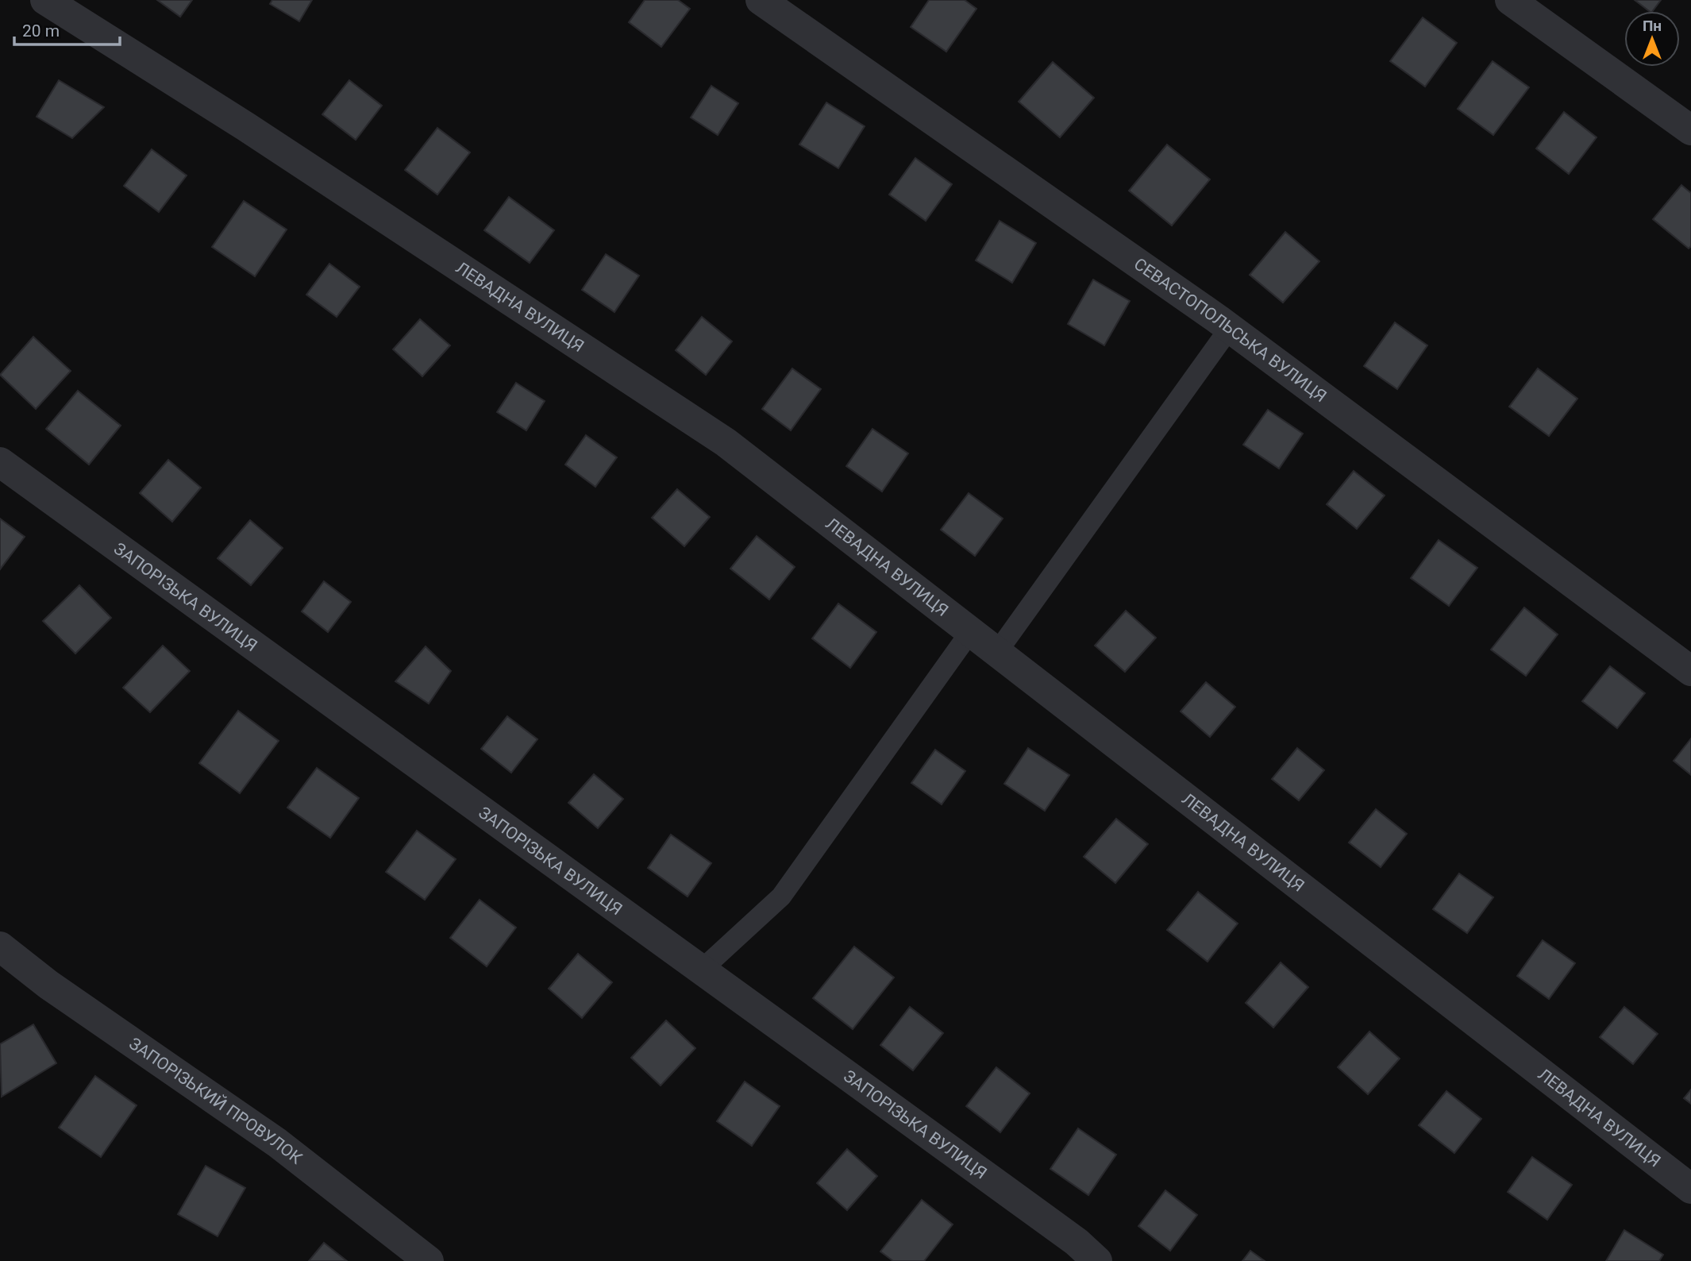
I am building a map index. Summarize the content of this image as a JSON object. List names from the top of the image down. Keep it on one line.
{"streets":{"street":["ЛЕВАДНА ВУЛИЦЯ","СЕВАСТОПОЛЬСЬКА ВУЛИЦЯ","ЗАПОРІЗЬКА ВУЛИЦЯ","ЗАПОРІЗЬКИЙ ПРОВУЛОК"]},"scale_bar":"20 m","north":"top"}
